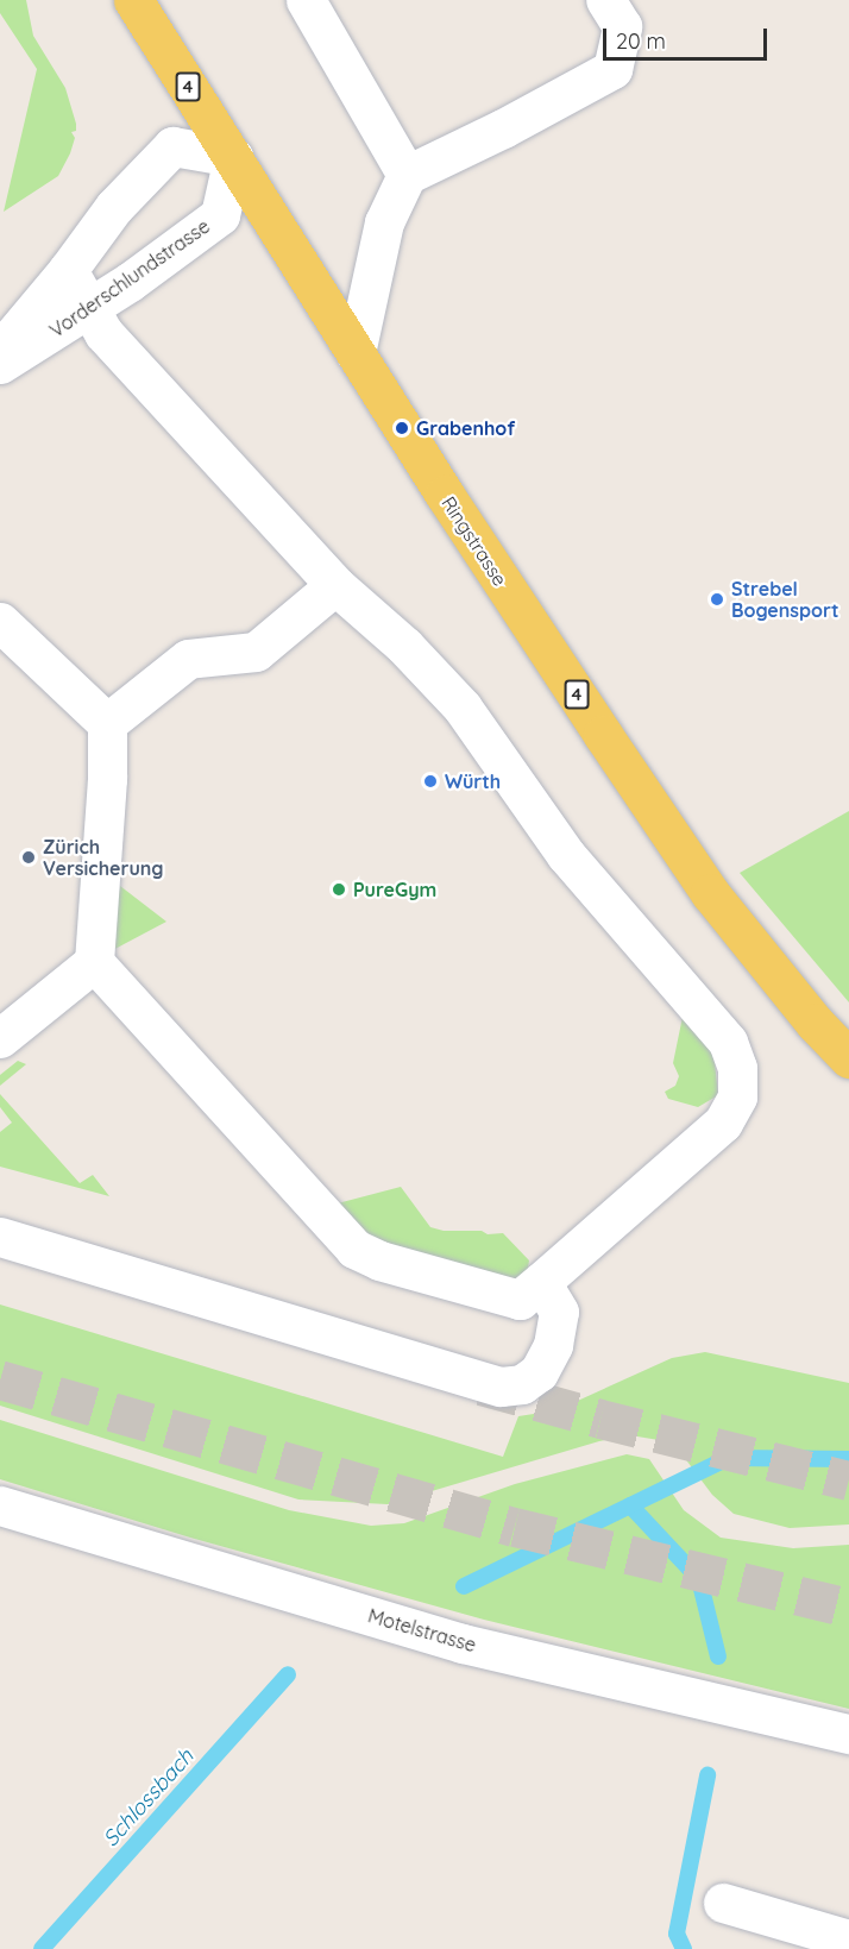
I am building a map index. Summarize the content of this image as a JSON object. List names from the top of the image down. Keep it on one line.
{"streets":{"main road":["4","Ringstrasse"],"street":["Vorderschlundstrasse","Motelstrasse"]},"crossings":[["Vorderschlundstrasse","Ringstrasse"]],"water":["Schlossbach"],"places":["Grabenhof","Strebel Bogensport","Würth","Zürich Versicherung","PureGym"],"scale_bar":"20 m"}
